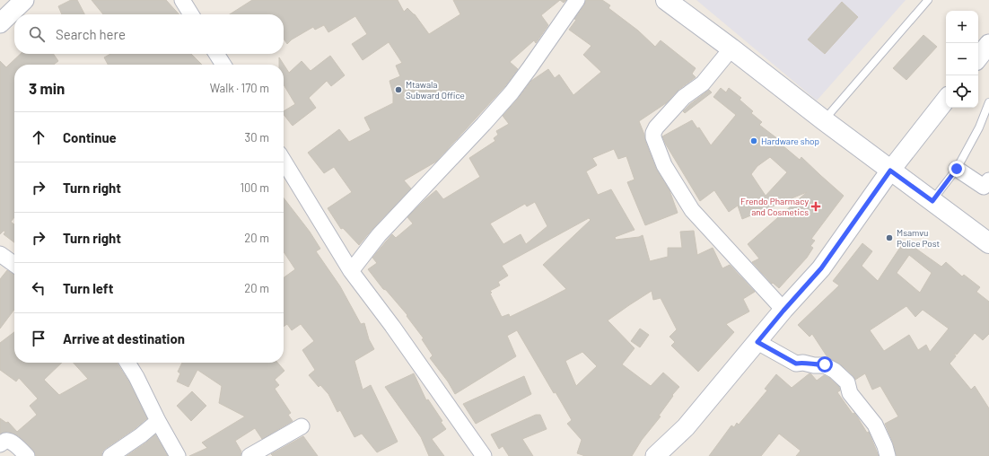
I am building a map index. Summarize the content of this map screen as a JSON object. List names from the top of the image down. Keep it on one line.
{"places":{"other":["Mtawala Subward Office","Hardware shop","Msamvu Police Post"],"health":["Frendo Pharmacy and Cosmetics"]},"page":{"map_buttons":["+","−"],"search":"Search here","heading":["3 min","Walk · 170 m"],"list":[["Continue","30 m"],["Turn right","100 m"],["Turn right","20 m"],["Turn left","20 m"],"Arrive at destination"]}}
